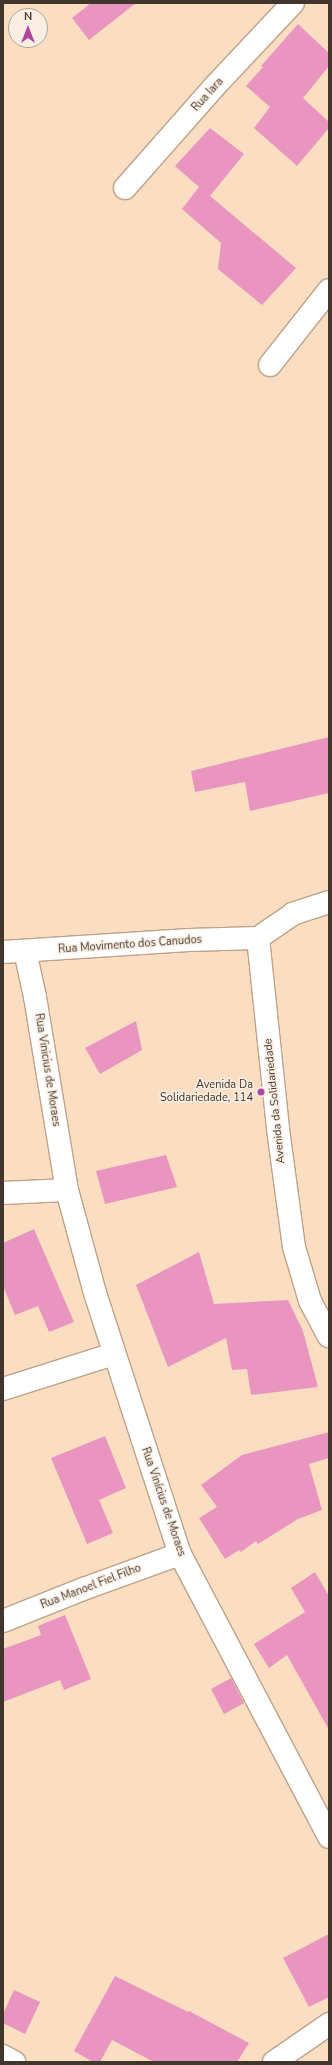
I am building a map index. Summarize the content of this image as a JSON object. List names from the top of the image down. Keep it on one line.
{"streets":{"street":["Rua Iara","Rua Movimento dos Canudos","Rua Vinicius de Moraes","Avenida da Solidariedade","Rua Vinícius de Moraes","Rua Manoel Fiel Filho"]},"crossings":[["Rua Movimento dos Canudos","Rua Vinicius de Moraes"],["Rua Movimento dos Canudos","Avenida da Solidariedade"],["Rua Vinicius de Moraes","Rua Vinícius de Moraes"],["Rua Vinícius de Moraes","Rua Manoel Fiel Filho"]],"places":["Avenida Da Solidariedade, 114"],"north":"top"}
